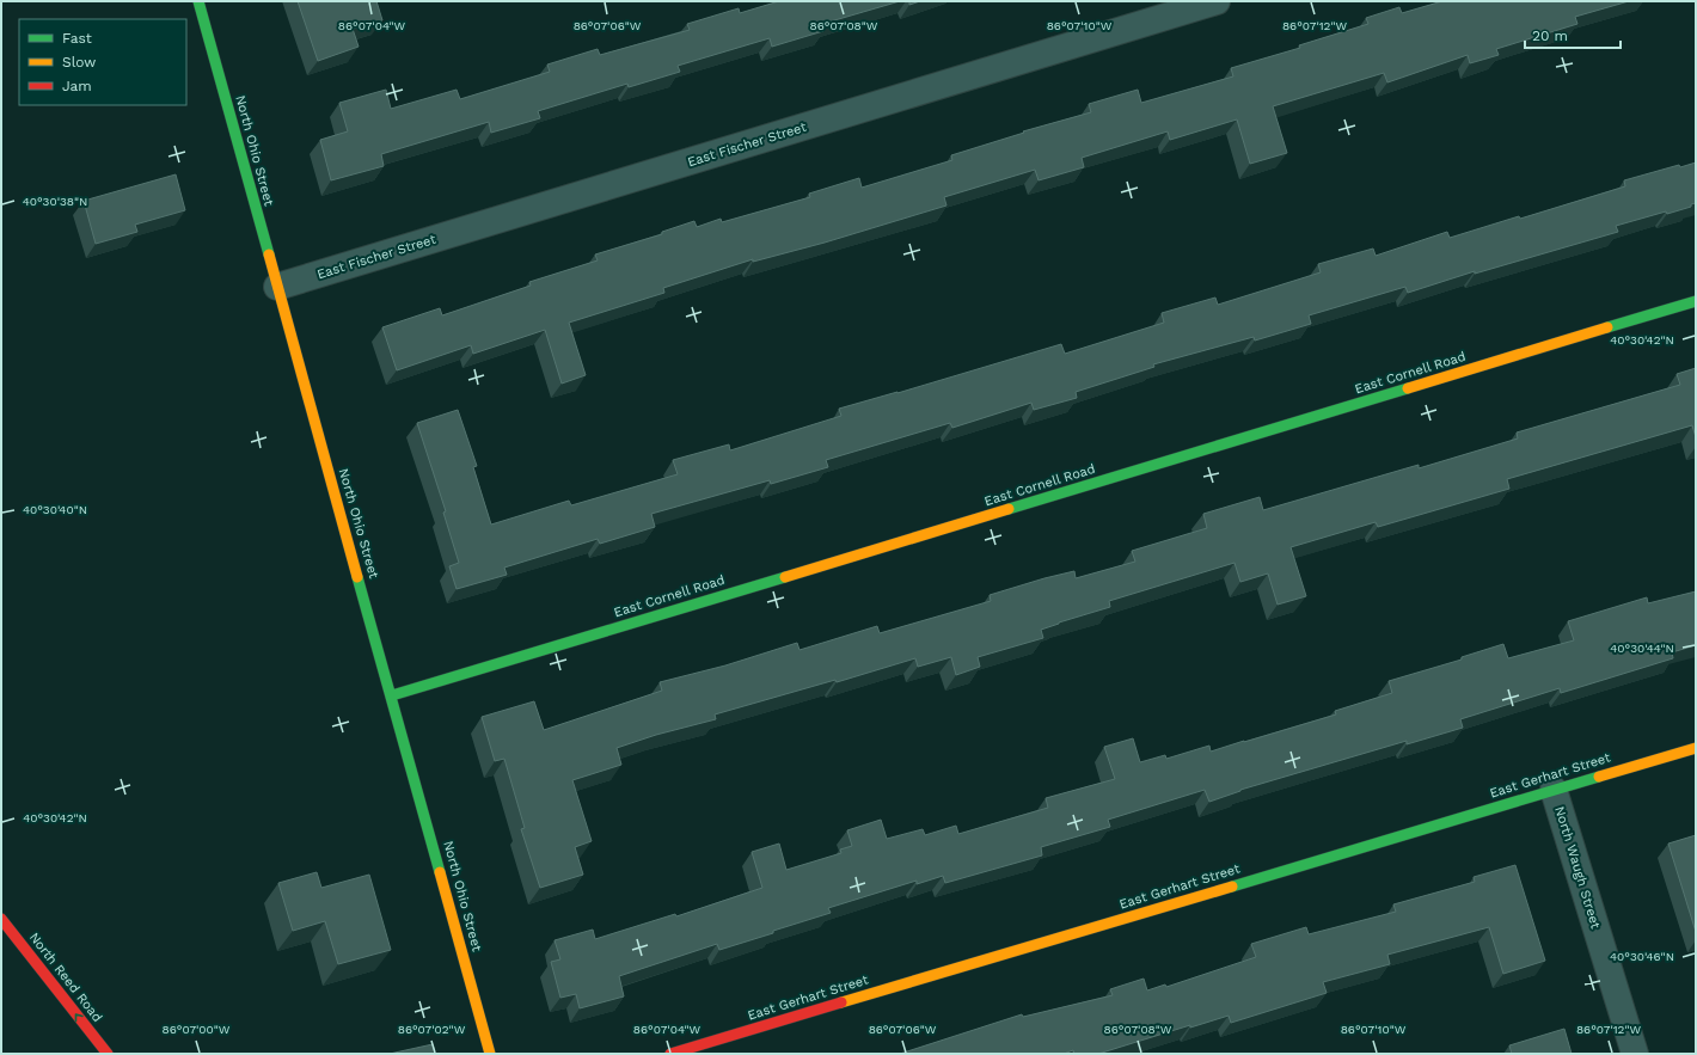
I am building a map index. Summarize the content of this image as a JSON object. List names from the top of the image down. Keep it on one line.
{"streets":{"street":["East Fischer Street","North Ohio Street","East Cornell Road","East Gerhart Street","North Waugh Street","North Reed Road"]},"crossings":[["East Fischer Street","North Ohio Street"],["North Ohio Street","East Cornell Road"],["East Gerhart Street","North Waugh Street"]],"one_way":["North Reed Road"],"legend":["Fast","Slow","Jam"],"scale_bar":"20 m","coordinates":["86°07'04\"W","86°07'06\"W","86°07'08\"W","86°07'10\"W","86°07'12\"W","40°30'38\"N","40°30'42\"N","40°30'40\"N","40°30'44\"N","40°30'46\"N","86°07'00\"W","86°07'02\"W"]}
